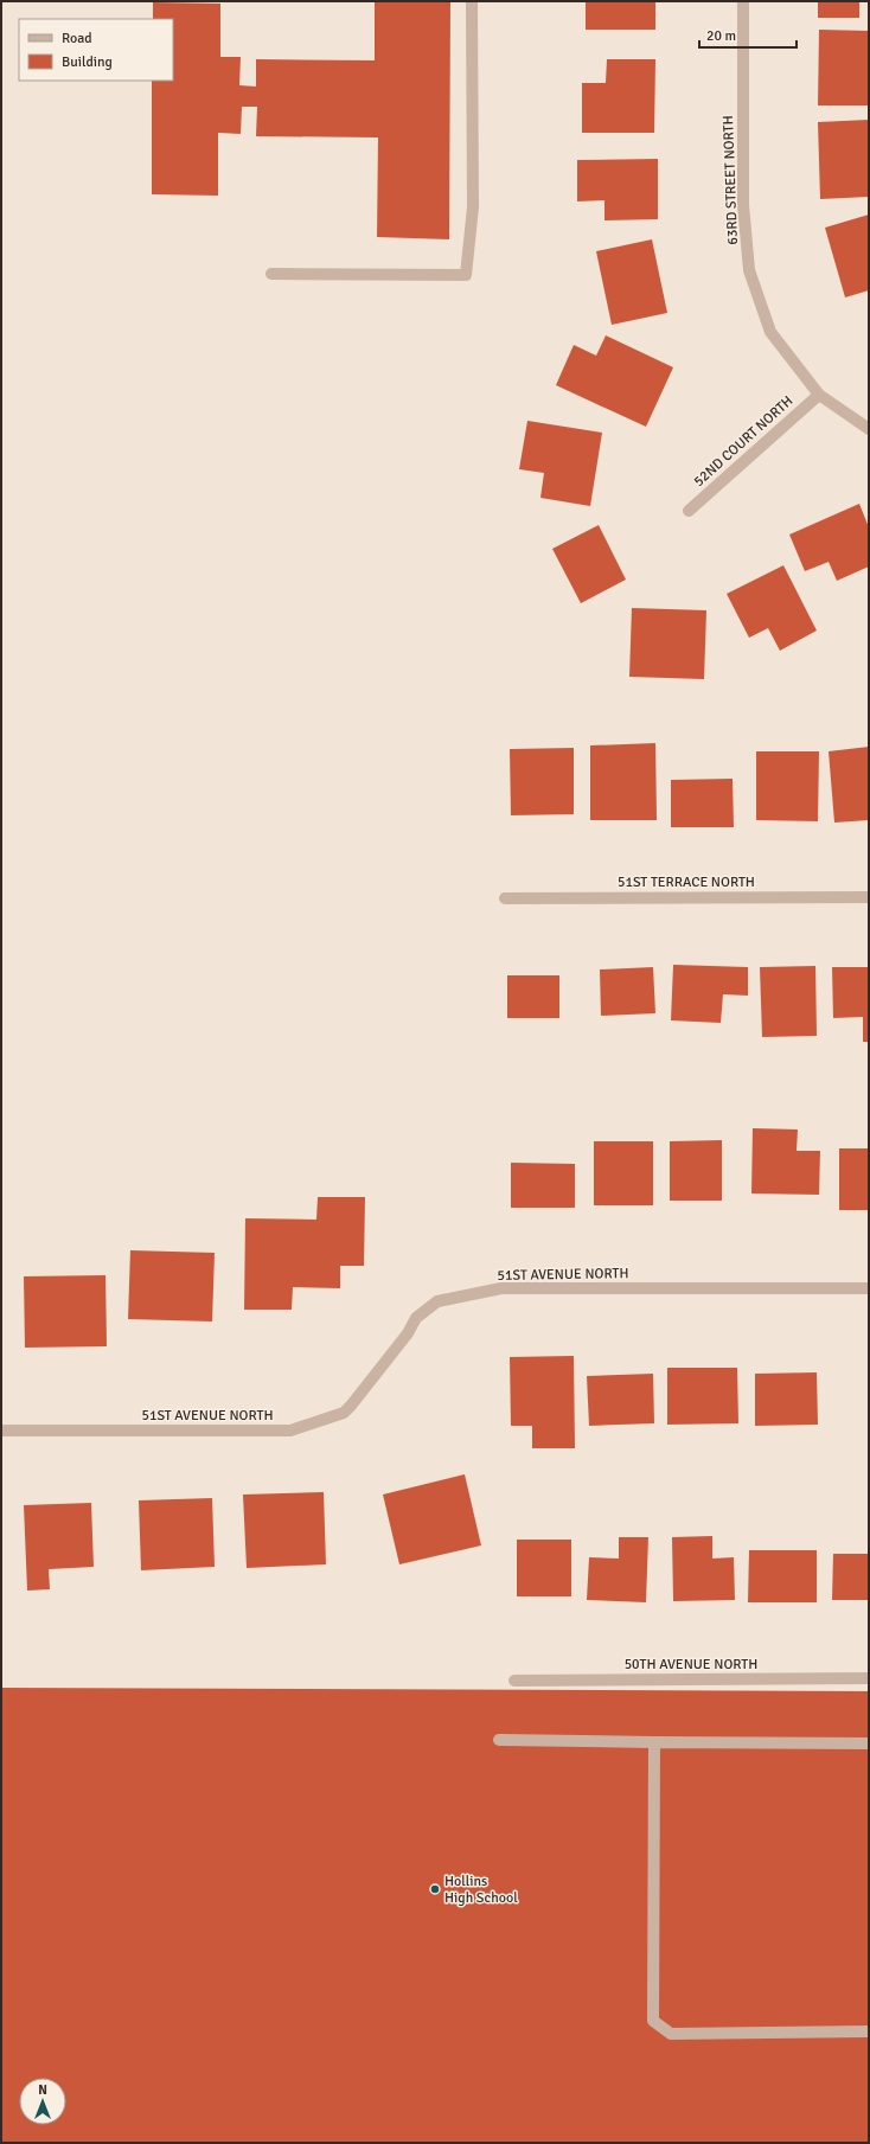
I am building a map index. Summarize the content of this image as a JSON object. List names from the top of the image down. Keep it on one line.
{"streets":{"street":["63RD STREET NORTH","52ND COURT NORTH","51ST TERRACE NORTH","51ST AVENUE NORTH","50TH AVENUE NORTH"]},"crossings":[["63RD STREET NORTH","52ND COURT NORTH"]],"places":["Hollins High School"],"legend":["Road","Building"],"scale_bar":"20 m","north":"top"}
